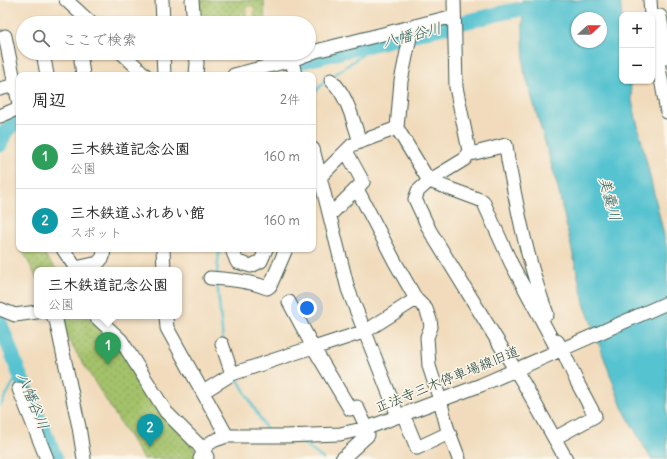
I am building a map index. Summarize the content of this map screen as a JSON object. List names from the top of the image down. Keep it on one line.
{"streets":{"street":["正法寺三木停車場線旧道"]},"water":["八幡谷川","美嚢川"],"north":"right","page":{"map_buttons":["+","−"],"search":"ここで検索","heading":["周辺","2件"],"list":[{"mark":"1","name":"三木鉄道記念公園","note":"公園","value":"160 m"},{"mark":"2","name":"三木鉄道ふれあい館","note":"スポット","value":"160 m"}],"popup":["三木鉄道記念公園","公園"],"pins":["1","2"]}}
